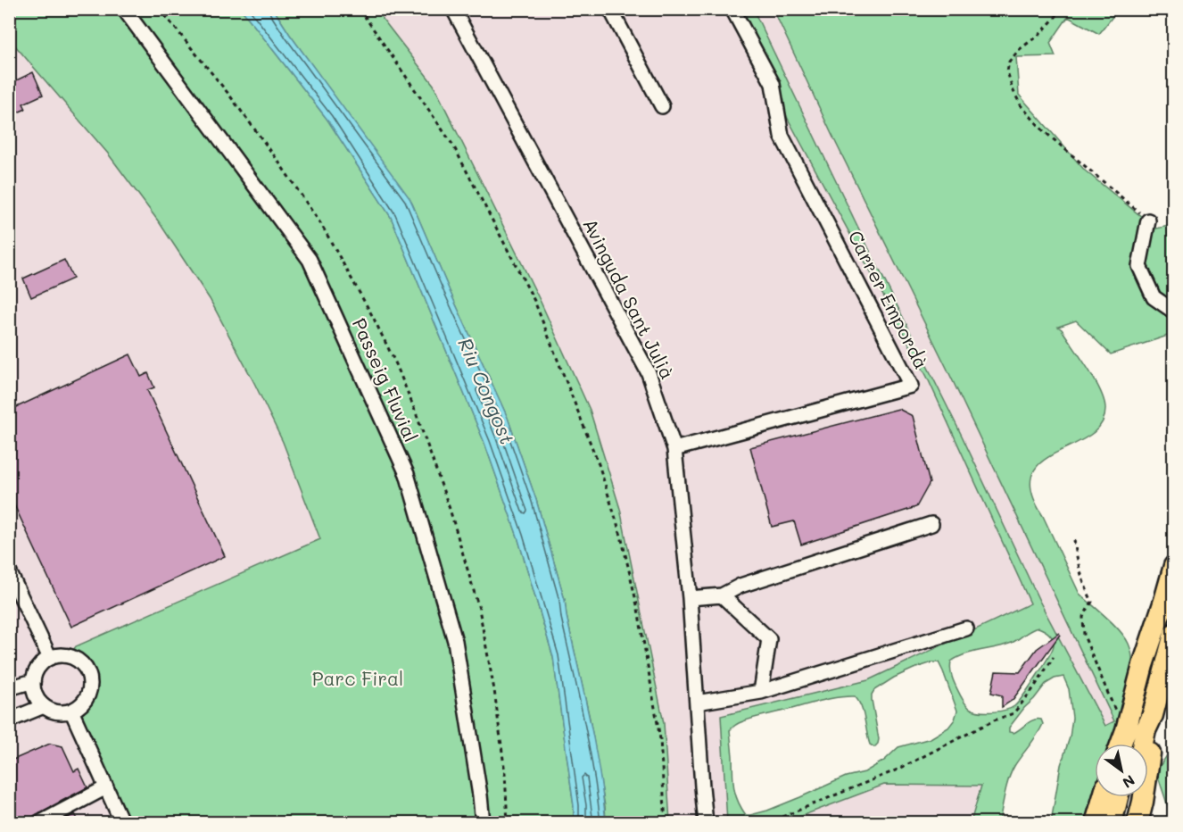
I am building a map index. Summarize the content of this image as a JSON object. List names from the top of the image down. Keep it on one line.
{"streets":{"street":["Avinguda Sant Julià","Carrer Empordà","Passeig Fluvial"]},"crossings":[["Avinguda Sant Julià","Carrer Empordà"]],"water":["Riu Congost"],"parks":["Parc Firal"],"north":"bottom right"}
